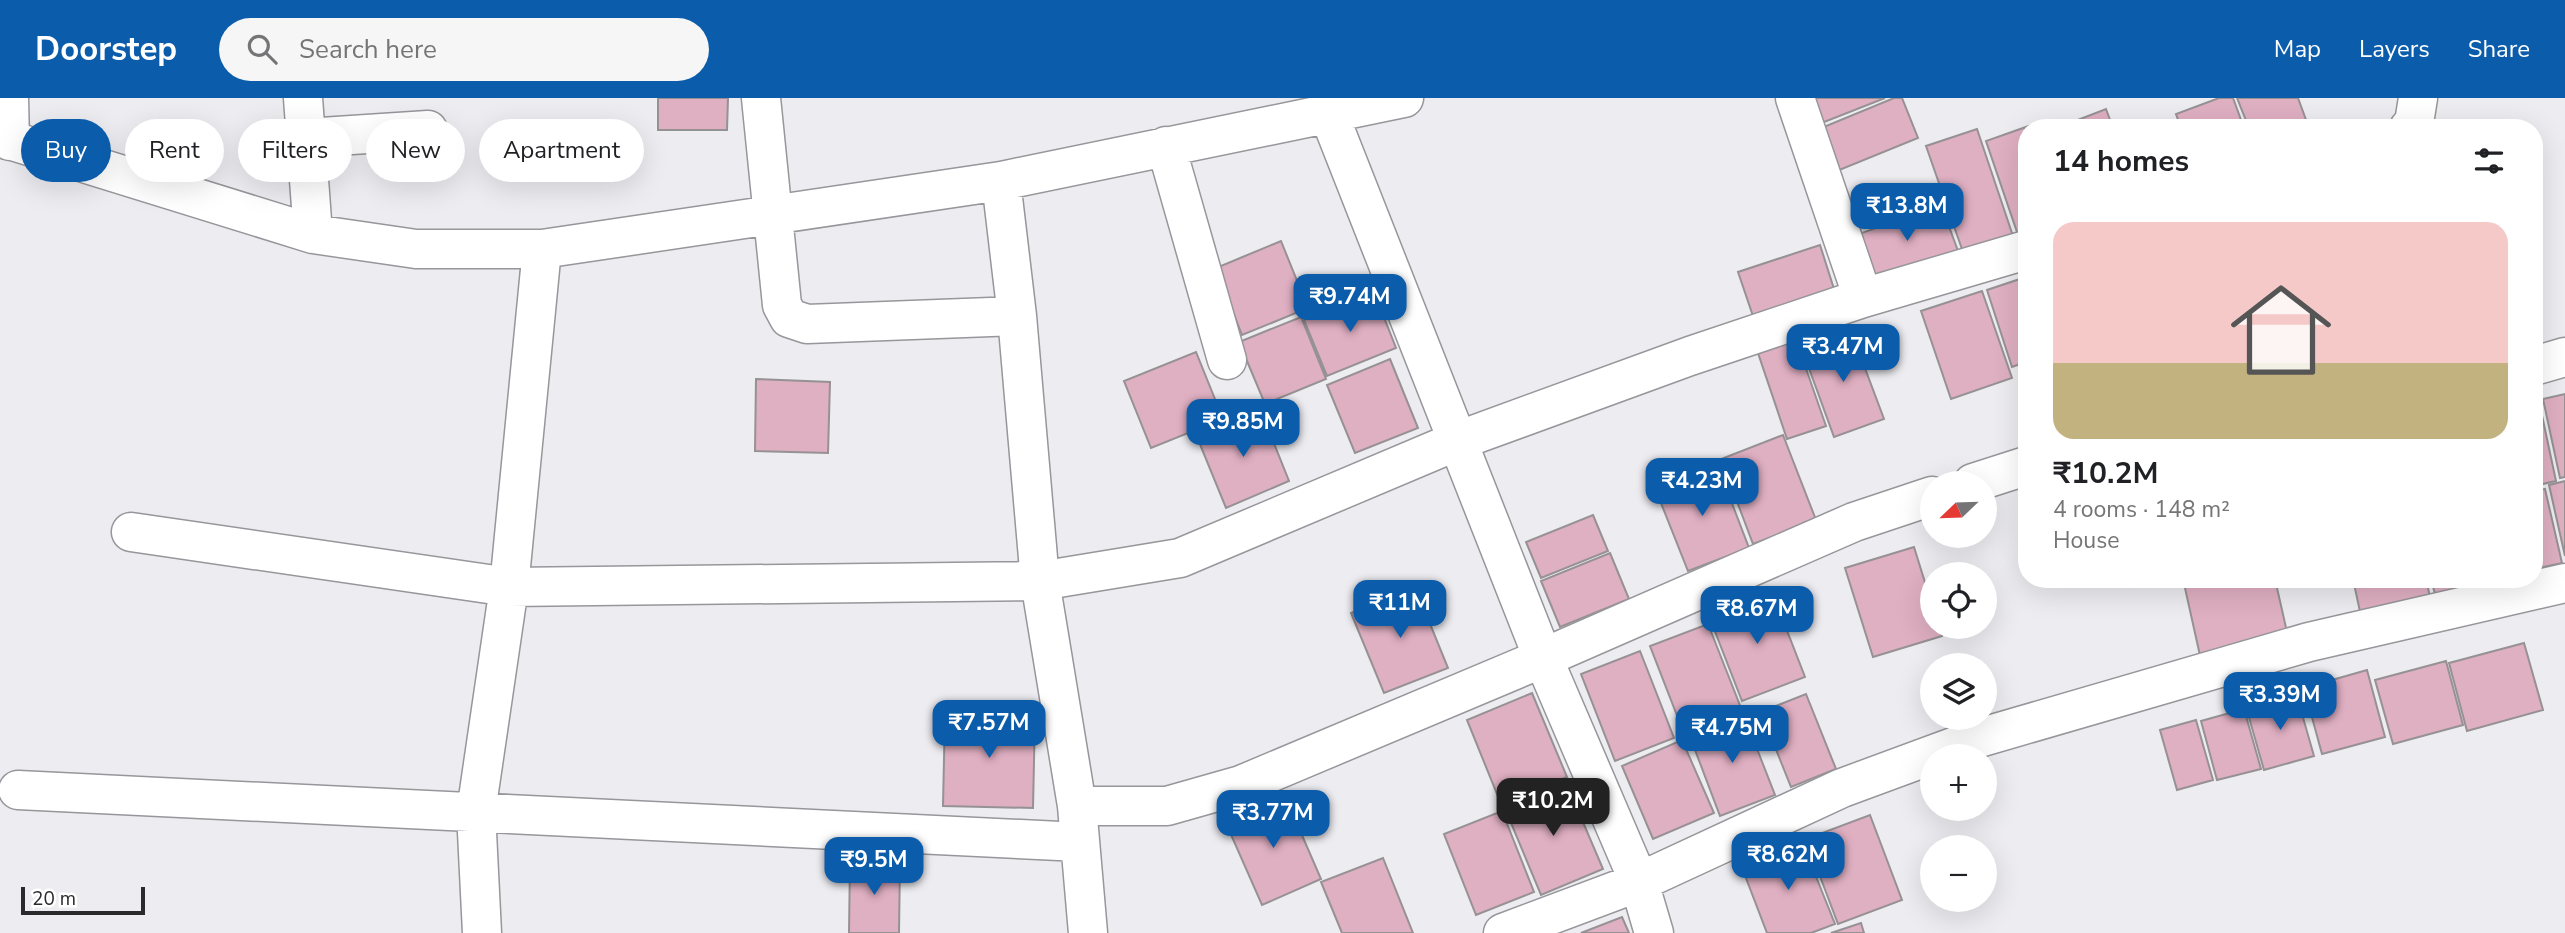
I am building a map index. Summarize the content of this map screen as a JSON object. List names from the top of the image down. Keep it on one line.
{"scale_bar":"20 m","north":"bottom left","page":{"header":"Doorstep","search":"Search here","nav":["Map","Layers","Share"],"chip":["Buy","Rent","Filters","New","Apartment"],"heading":"14 homes","price":["₹13.8M","₹9.74M","₹3.47M","₹9.85M","₹4.23M","₹11M","₹8.67M","₹3.39M","₹7.57M","₹4.75M","₹10.2M","₹3.77M","₹8.62M","₹9.5M"],"list":[{"name":"₹10.2M","note":"4 rooms · 148 m² · House"}],"map_buttons":["+","−"],"scale":"20 m"}}
